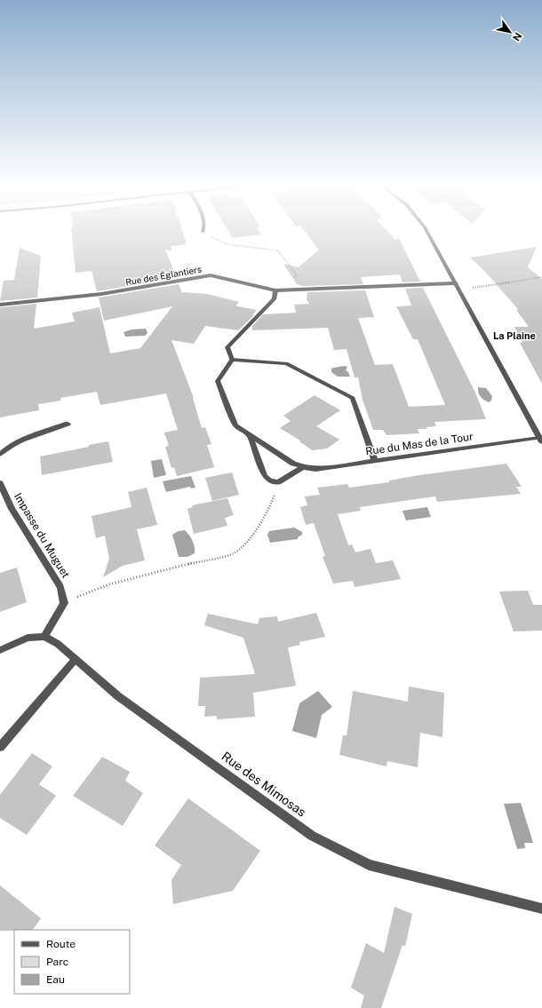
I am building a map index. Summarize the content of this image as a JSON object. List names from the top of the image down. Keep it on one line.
{"streets":{"street":["Rue des Églantiers","Rue du Mas de la Tour","Impasse du Muguet","Rue des Mimosas"]},"districts":["La Plaine"],"legend":["Route","Parc","Eau"],"north":"bottom right"}
